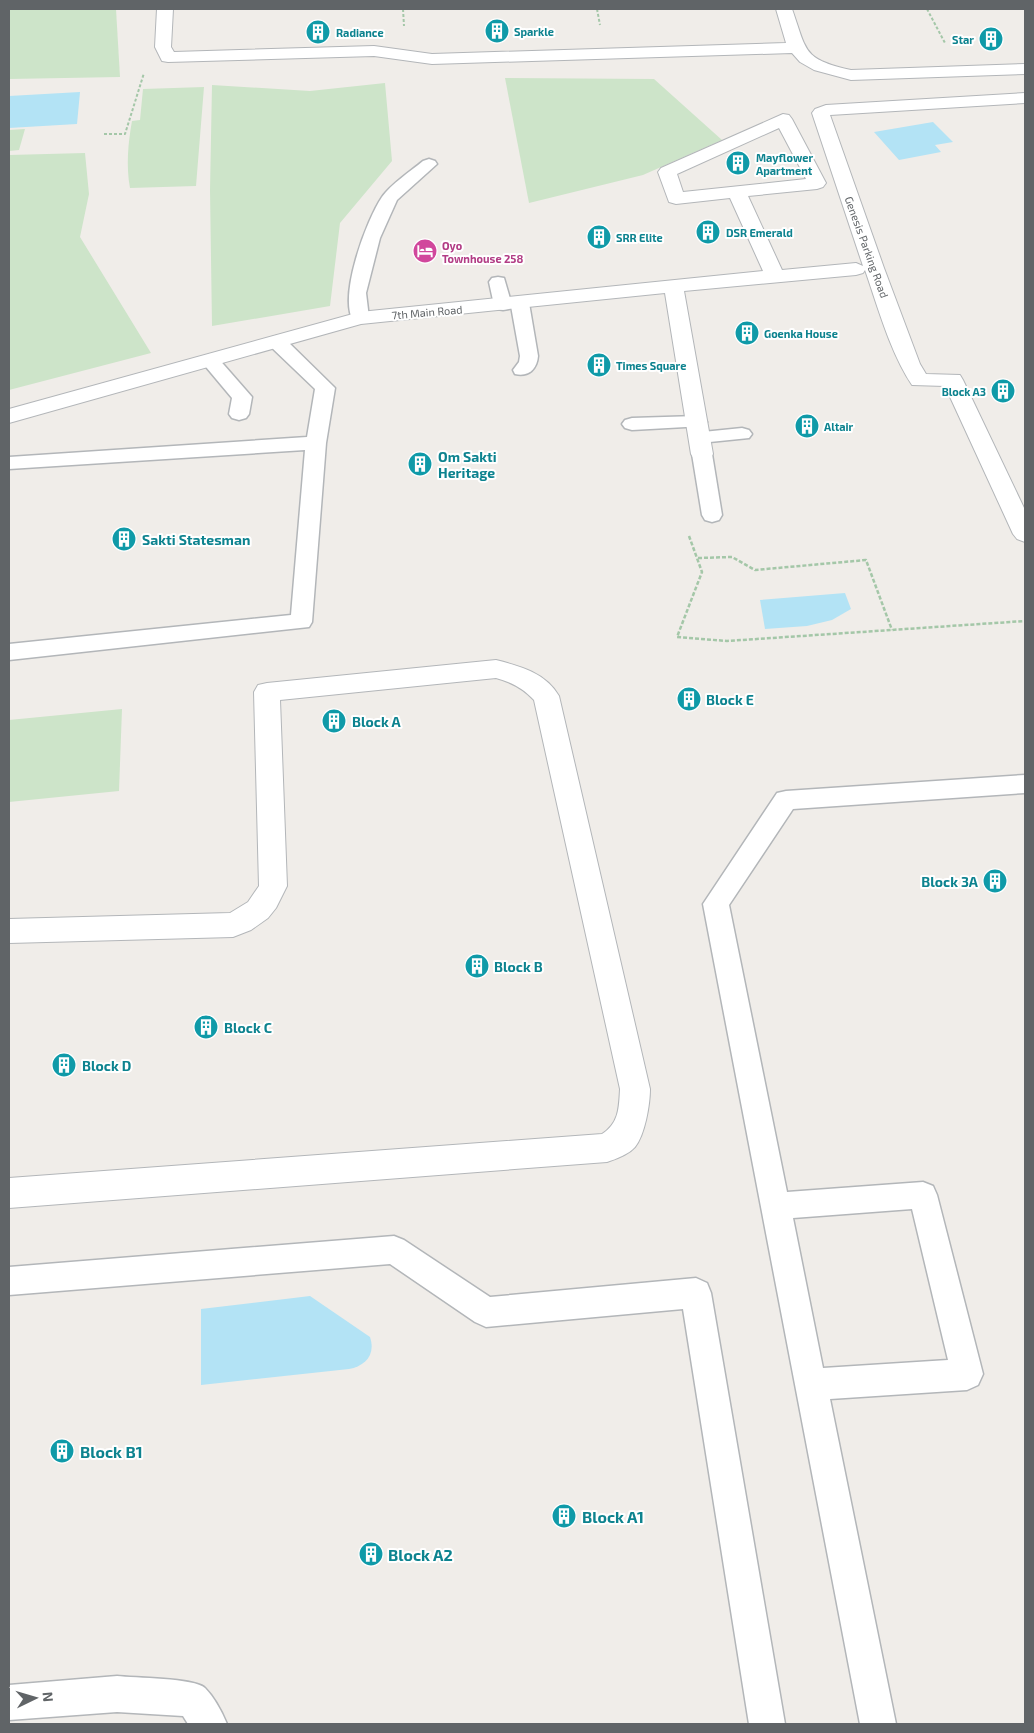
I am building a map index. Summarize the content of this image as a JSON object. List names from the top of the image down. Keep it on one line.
{"streets":{"street":["Genesis Parking Road","7th Main Road"]},"places":{"building":["Sparkle","Radiance","Star","Mayflower Apartment","DSR Emerald","SRR Elite","Goenka House","Times Square","Block A3","Altair","Om Sakti Heritage","Sakti Statesman","Block E","Block A","Block 3A","Block B","Block C","Block D","Block B1","Block A1","Block A2"],"hotel":["Oyo Townhouse 258"]},"north":"right"}
